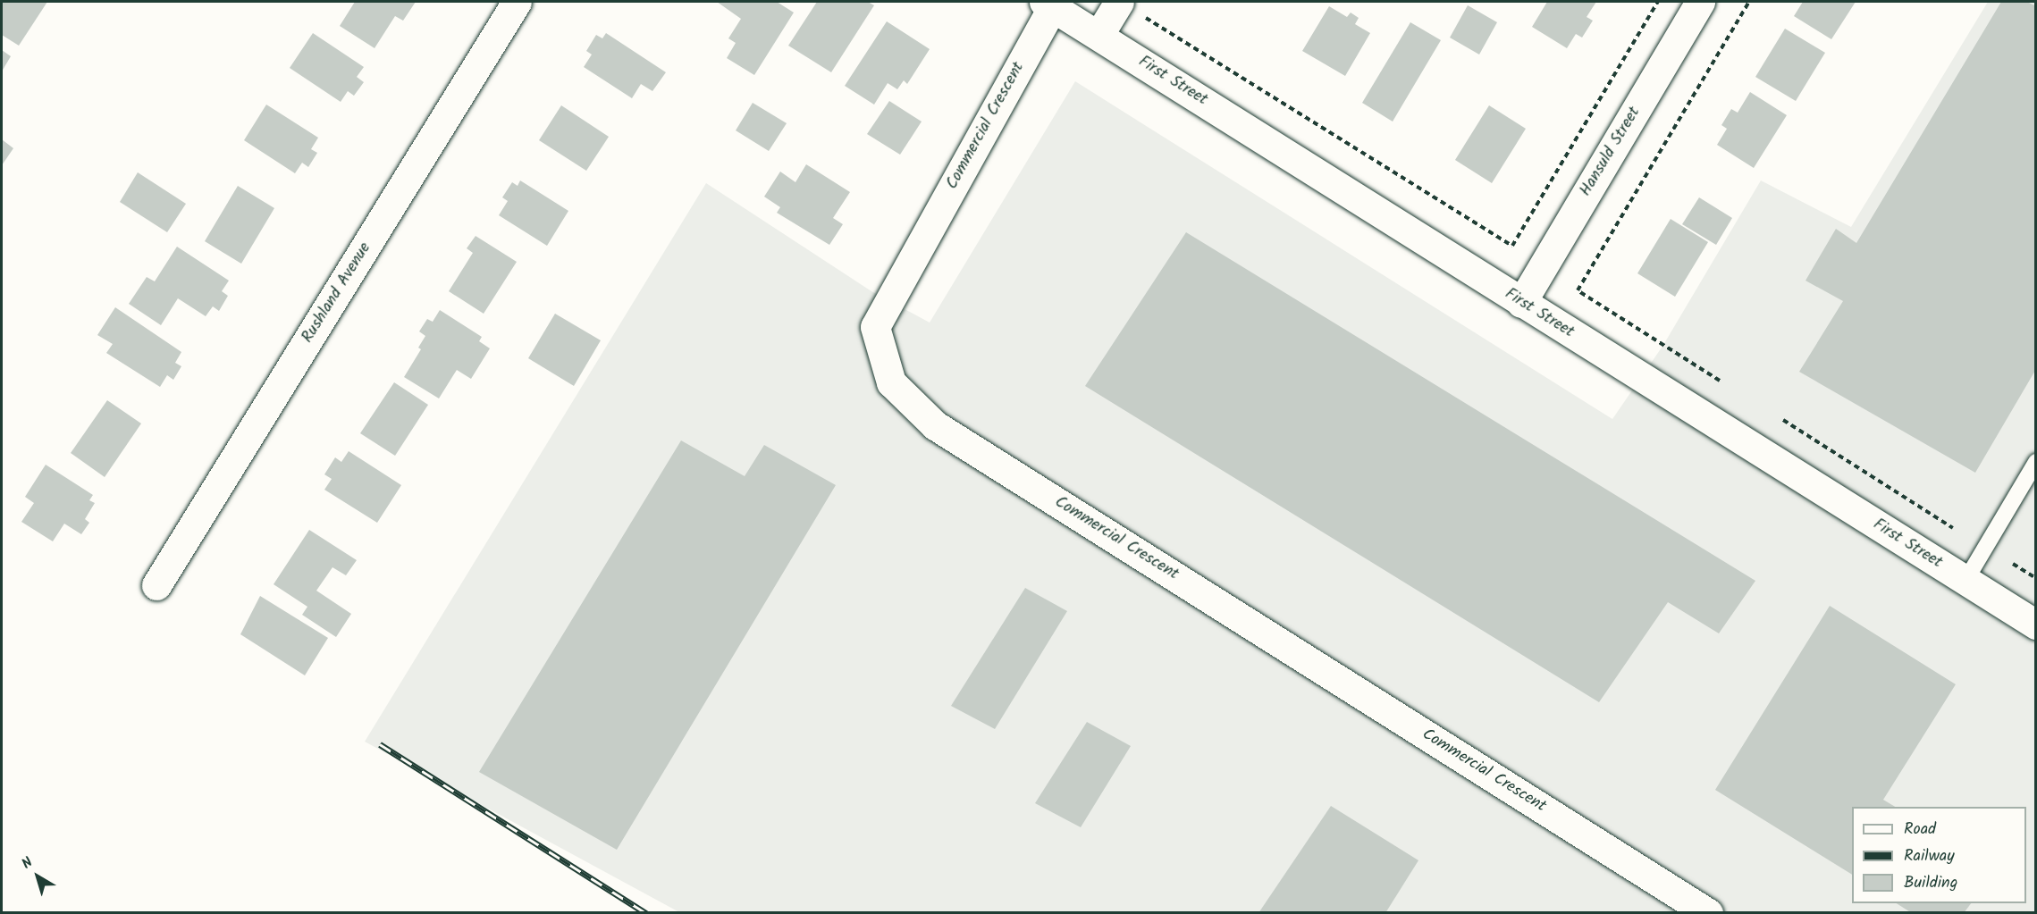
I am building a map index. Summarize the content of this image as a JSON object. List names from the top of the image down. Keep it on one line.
{"streets":{"street":["First Street","Commercial Crescent","Hansuld Street","Rushland Avenue"]},"crossings":[["First Street","Commercial Crescent"],["First Street","Hansuld Street"]],"legend":["Road","Railway","Building"],"north":"top left"}
